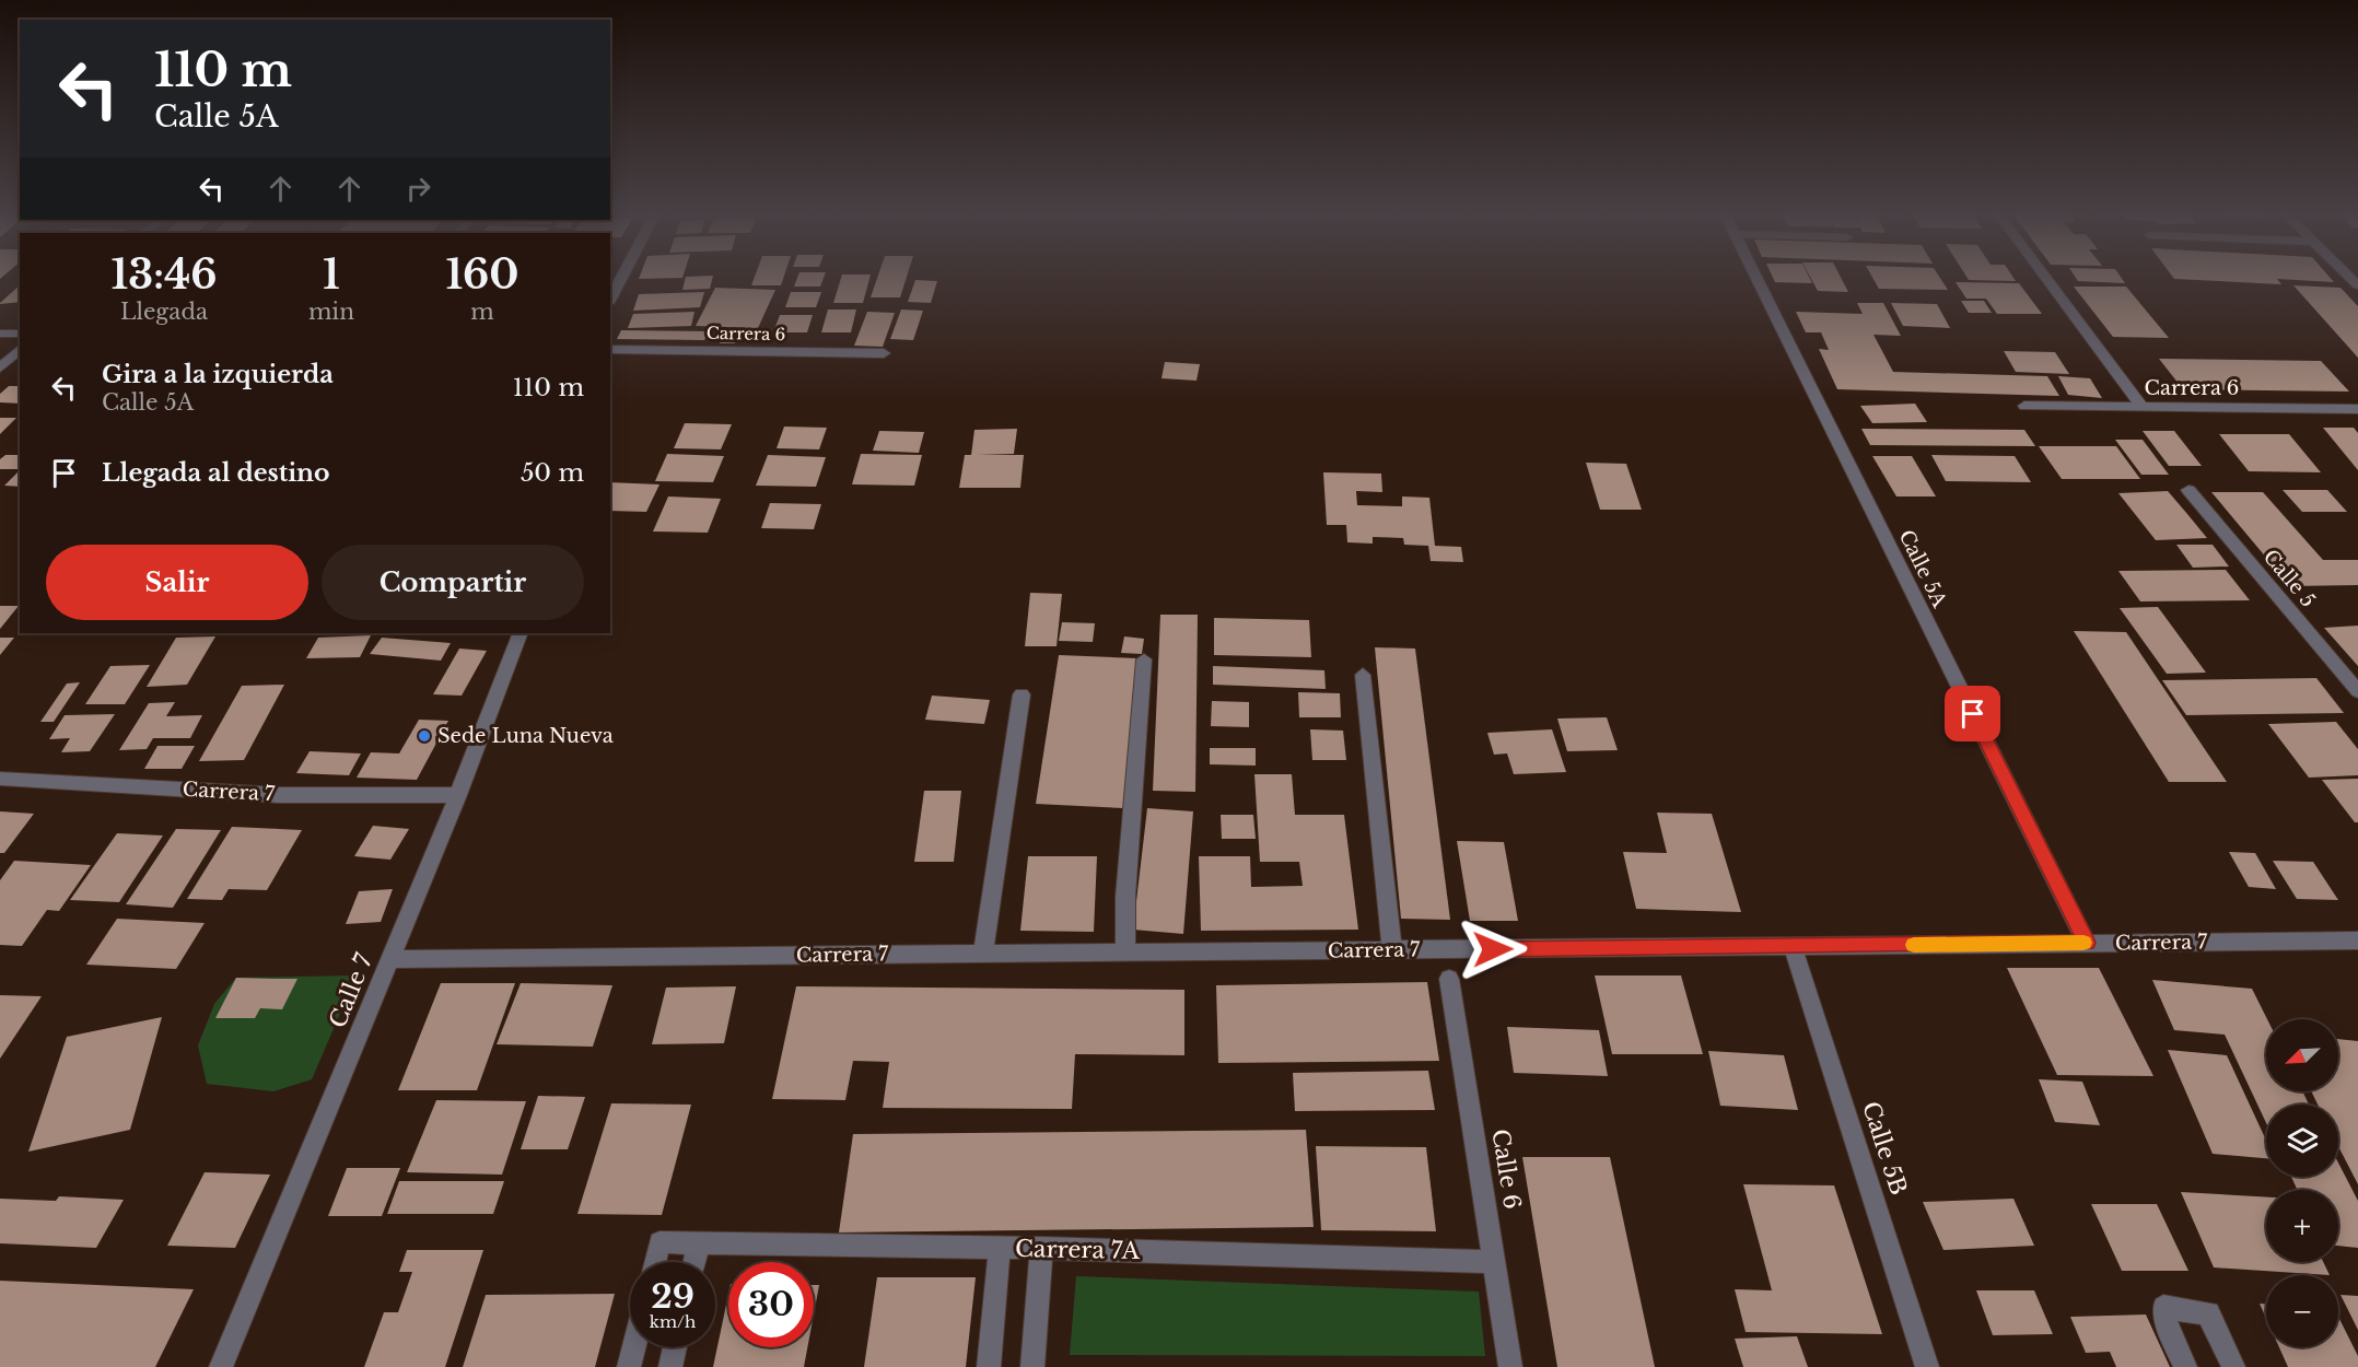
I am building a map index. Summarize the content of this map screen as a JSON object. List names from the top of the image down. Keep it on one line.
{"streets":{"street":["Carrera 6","Calle 5A","Calle 5","Carrera 7","Calle 7","Calle 5B","Calle 6","Carrera 7A"]},"crossings":[["Calle 5A","Carrera 7"],["Carrera 7","Calle 7"],["Carrera 7","Calle 5B"],["Calle 6","Carrera 7A"]],"places":["Sede Luna Nueva"],"north":"bottom left","page":{"turn":["110 m","Calle 5A"],"eta":["13:46","Llegada","1","min","160","m"],"list":[{"name":"Gira a la izquierda","note":"Calle 5A","value":"110 m"},{"name":"Llegada al destino","value":"50 m"}],"buttons":["Salir","Compartir"],"map_buttons":["+","−"],"speed":"29 km/h","limit":"30"}}
